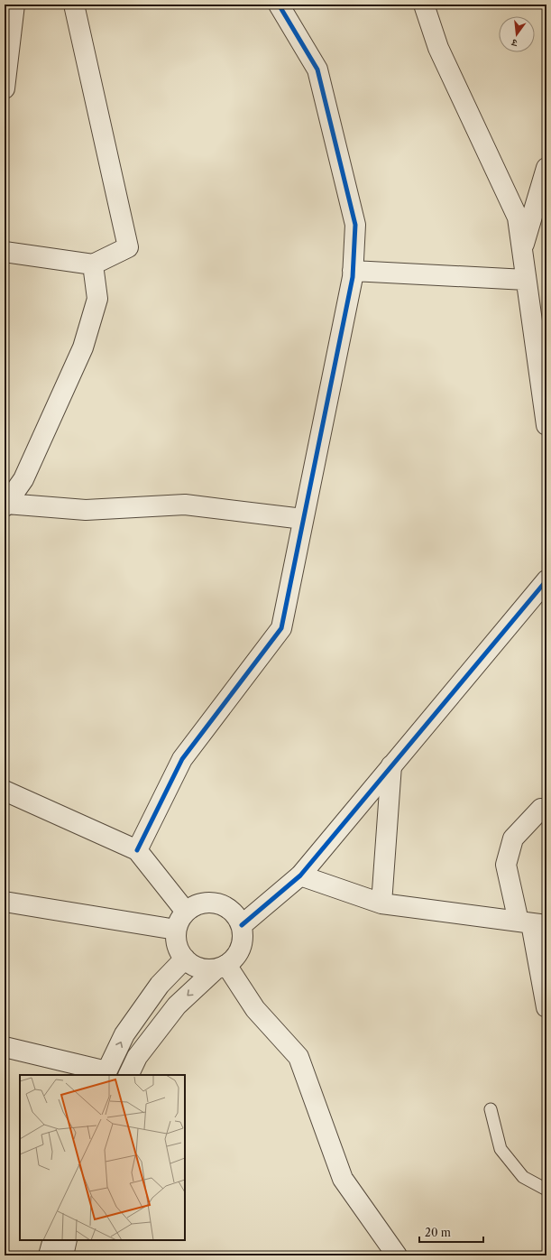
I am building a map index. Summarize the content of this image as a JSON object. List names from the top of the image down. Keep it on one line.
{"scale_bar":"20 m","north":"bottom"}
